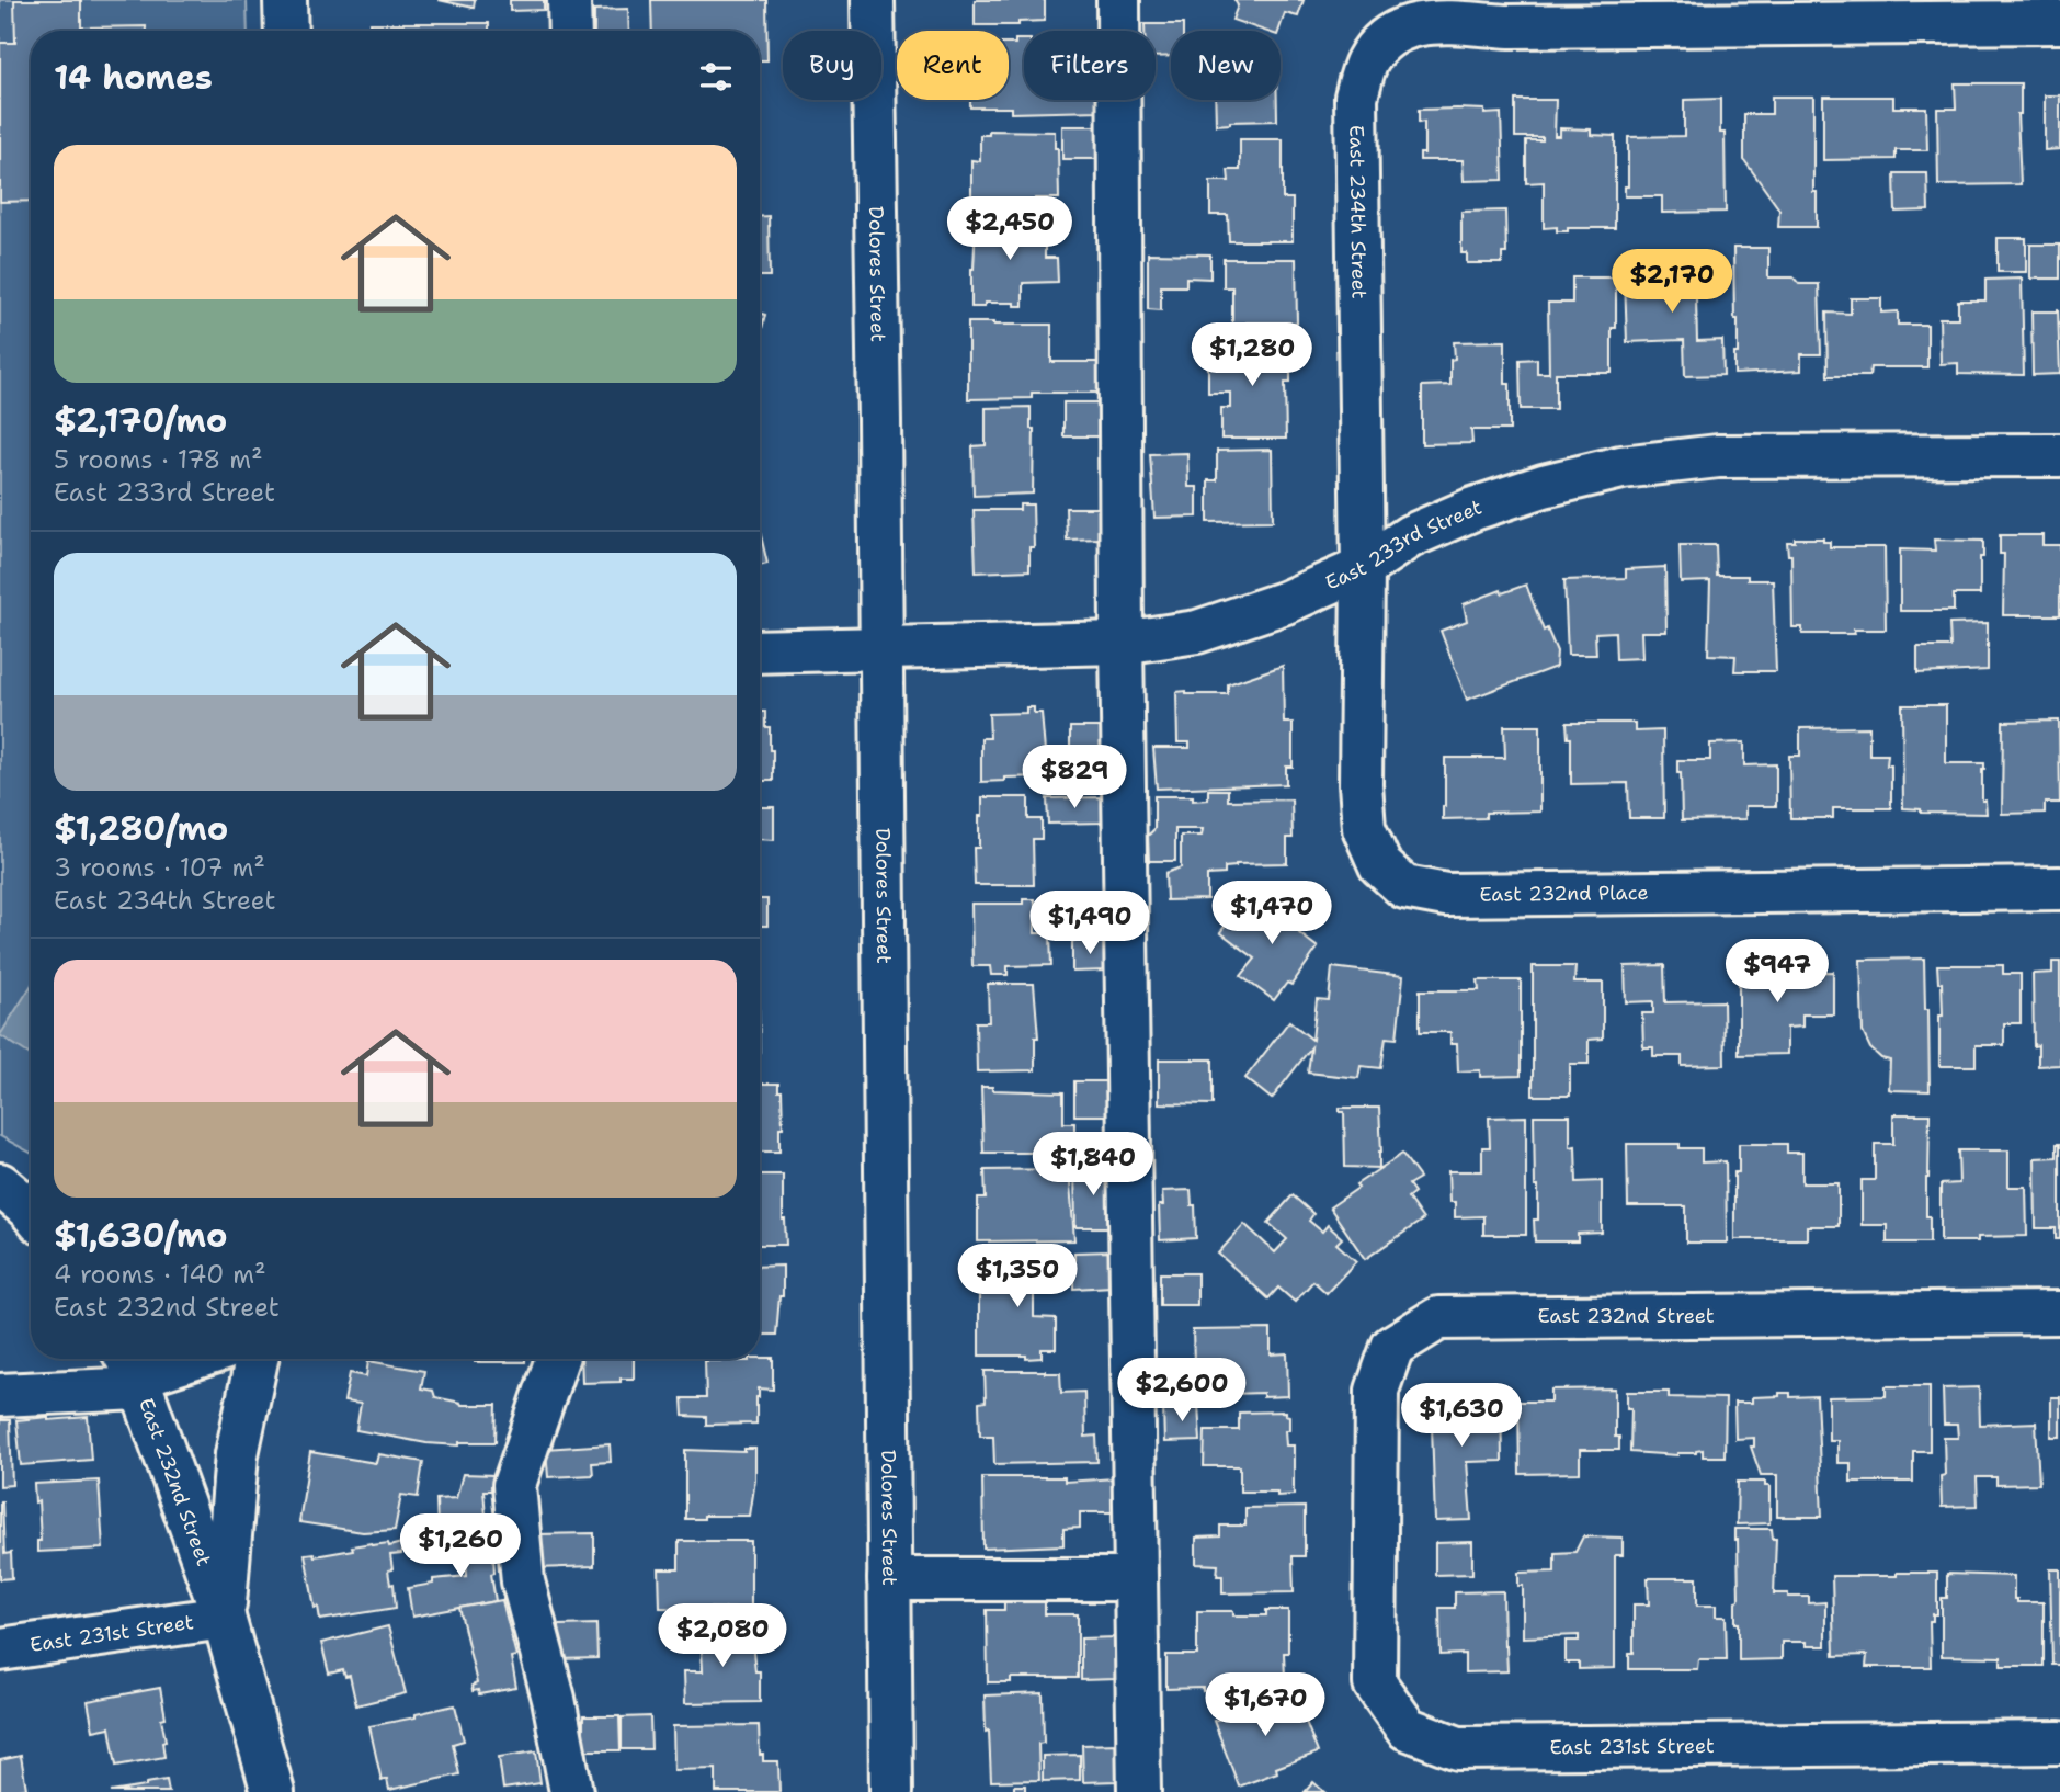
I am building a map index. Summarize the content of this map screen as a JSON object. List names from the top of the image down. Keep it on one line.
{"streets":{"street":["East 234th Street","Dolores Street","East 233rd Street","East 232nd Place","East 232nd Street","East 231st Street"]},"crossings":[["East 234th Street","East 233rd Street"],["East 234th Street","East 232nd Place"],["Dolores Street","East 233rd Street"],["East 233rd Street","East 232nd Place"],["East 232nd Street","East 231st Street"]],"page":{"chip":["Buy","Rent","Filters","New"],"heading":"14 homes","list":[{"name":"$2,170/mo","note":"5 rooms · 178 m² · East 233rd Street"},{"name":"$1,280/mo","note":"3 rooms · 107 m² · East 234th Street"},{"name":"$1,630/mo","note":"4 rooms · 140 m² · East 232nd Street"}],"price":["$2,450","$2,170","$1,280","$829","$1,470","$1,490","$947","$1,840","$1,350","$2,600","$1,630","$1,260","$2,080","$1,670"]}}
